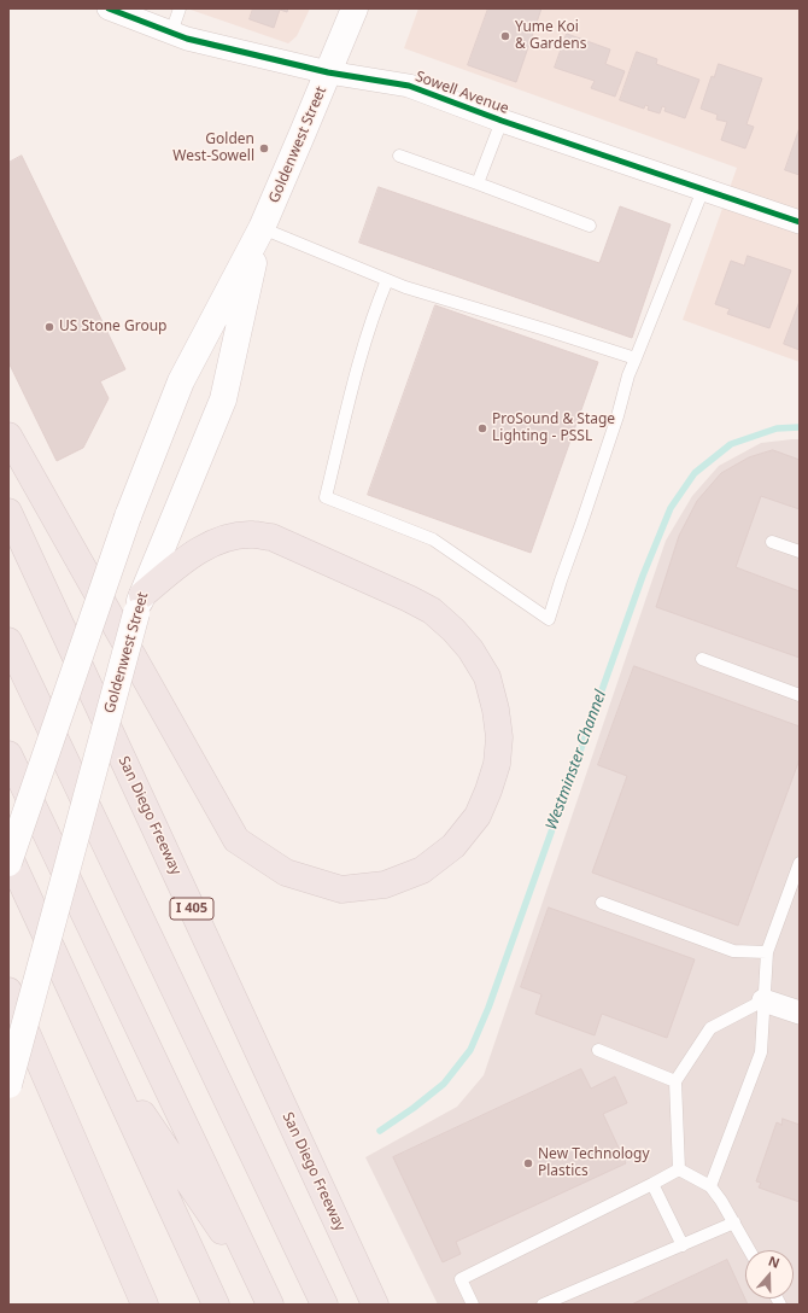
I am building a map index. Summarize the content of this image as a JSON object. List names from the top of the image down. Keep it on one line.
{"streets":{"highway":["San Diego Freeway","I 405"],"main road":["Goldenwest Street"],"street":["Sowell Avenue"]},"crossings":[["Sowell Avenue","Goldenwest Street"]],"water":["Westminster Channel"],"places":["Yume Koi & Gardens","Golden West-Sowell","US Stone Group","ProSound & Stage Lighting - PSSL","New Technology Plastics"],"north":"top"}
